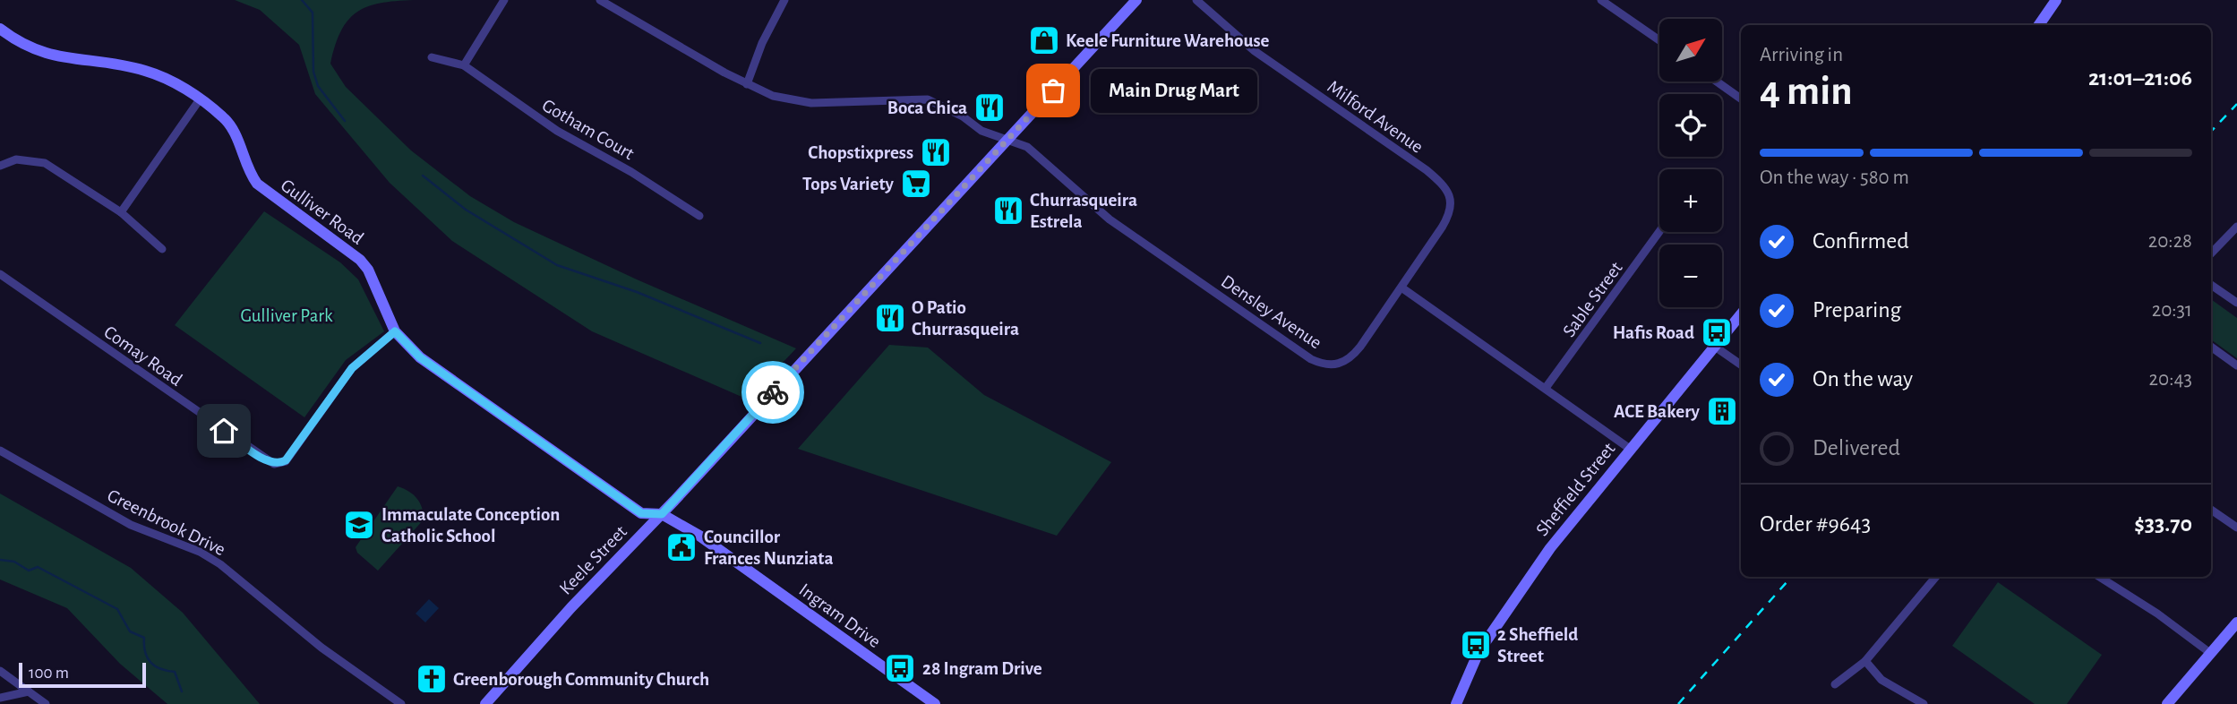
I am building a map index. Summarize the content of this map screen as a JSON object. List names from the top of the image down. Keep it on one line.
{"streets":{"street":["Milford Avenue","Gotham Court","Gulliver Road","Sable Street","Densley Avenue","Comay Road","Sheffield Street","Greenbrook Drive","Keele Street","Ingram Drive"]},"crossings":[["Milford Avenue","Densley Avenue"],["Gulliver Road","Comay Road"],["Gulliver Road","Keele Street"],["Gulliver Road","Ingram Drive"],["Densley Avenue","Keele Street"],["Keele Street","Ingram Drive"]],"parks":["Gulliver Park"],"places":{"shop":["Keele Furniture Warehouse"],"other":["Main Drug Mart"],"restaurant":["Boca Chica","Chopstixpress","Churrasqueira Estrela","O Patio Churrasqueira"],"supermarket":["Tops Variety"],"bus stop":["Hafis Road","2 Sheffield Street","28 Ingram Drive"],"building":["ACE Bakery"],"school or university":["Immaculate Conception Catholic School"],"public building":["Councillor Frances Nunziata"],"church":["Greenborough Community Church"]},"scale_bar":"100 m","north":"top right","page":{"map_buttons":["+","−"],"heading":["4 min","Arriving in","21:01–21:06"],"panel":["Order #9643","$33.70"],"bubble":"Main Drug Mart","bar":"On the way · 580 m","list":[["Confirmed","20:28"],["Preparing","20:31"],["On the way","20:43"],"Delivered"],"scale":"100 m"}}
